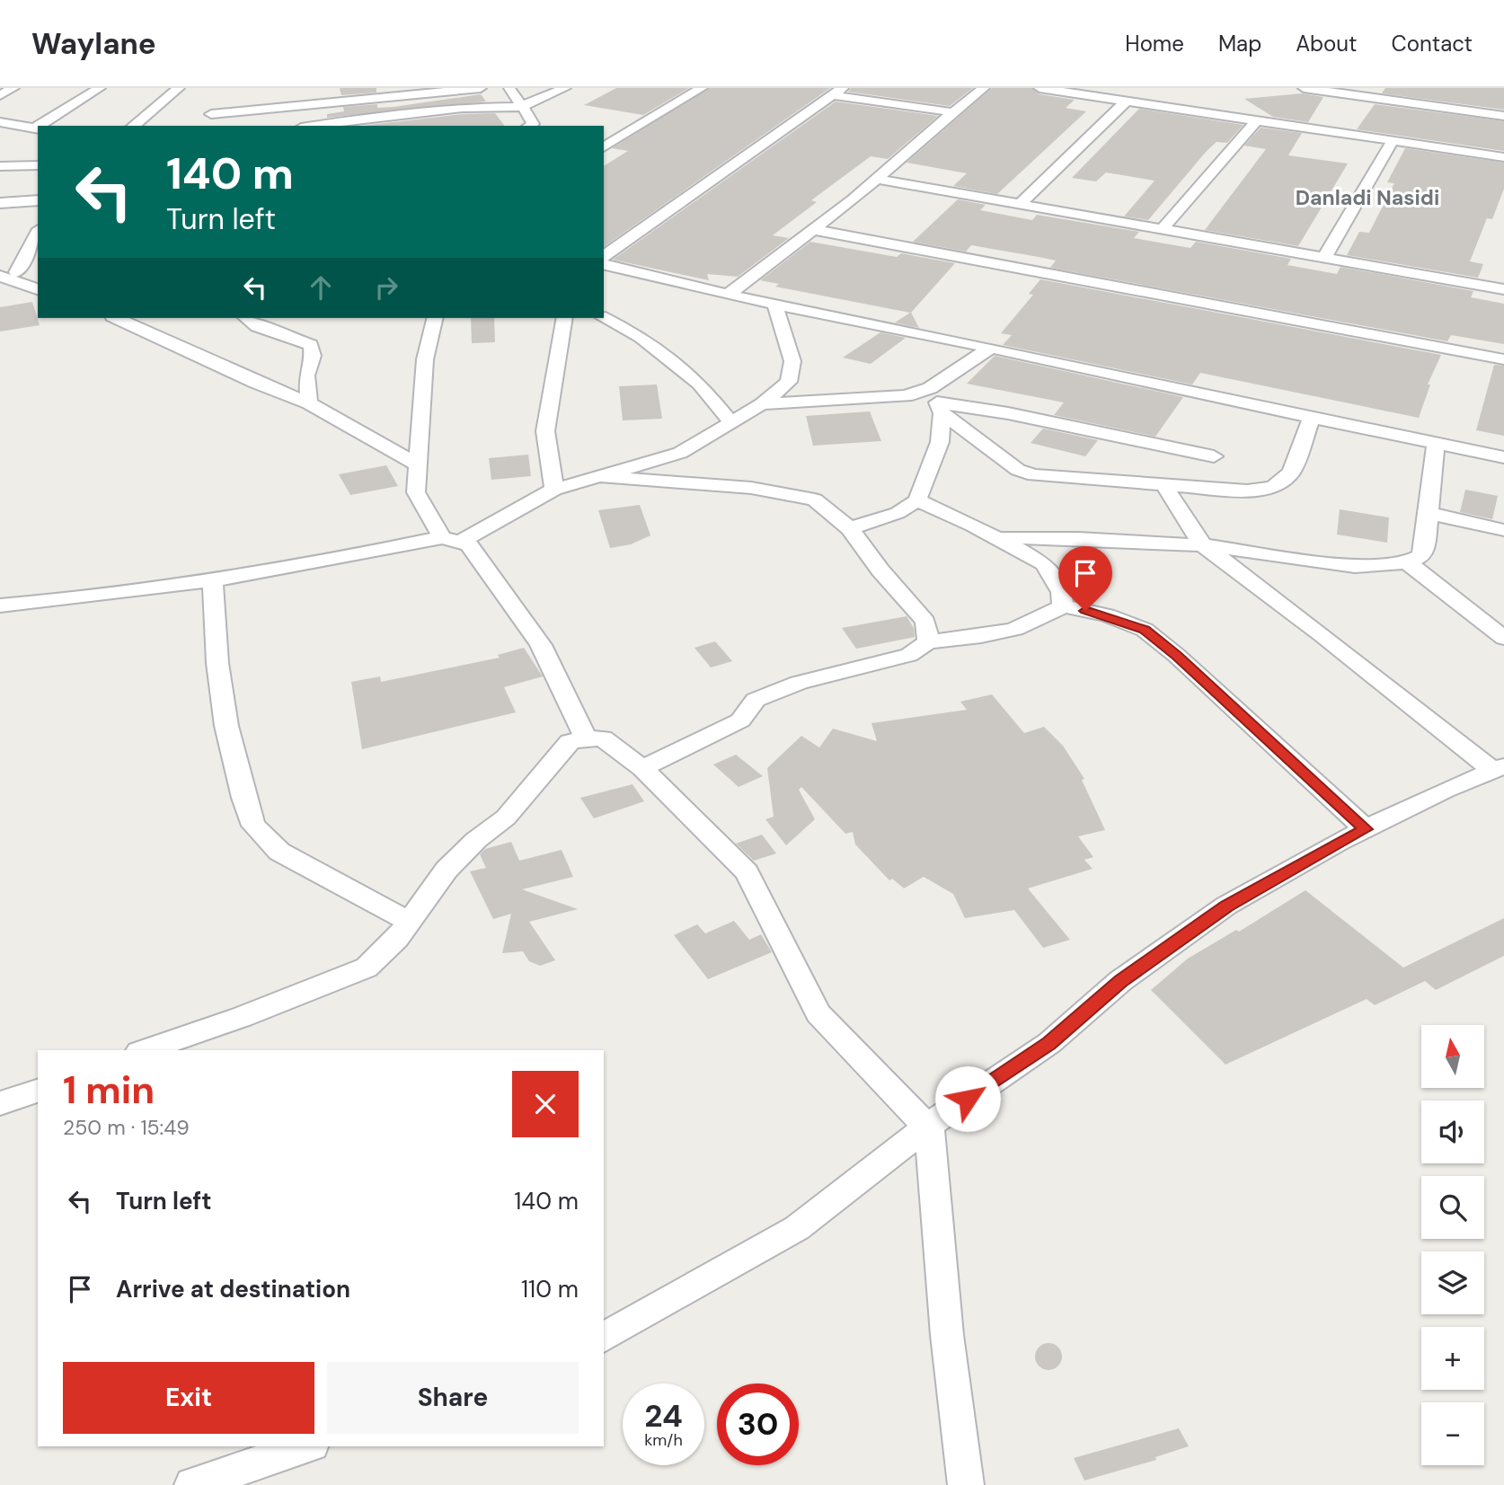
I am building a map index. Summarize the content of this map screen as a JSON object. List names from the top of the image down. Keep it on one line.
{"districts":["Danladi Nasidi"],"north":"top","page":{"header":"Waylane","nav":["Home","Map","About","Contact"],"turn":["140 m","Turn left"],"map_buttons":["+","−"],"heading":["1 min","250 m · 15:49"],"list":[{"name":"Turn left","value":"140 m"},{"name":"Arrive at destination","value":"110 m"}],"buttons":["Exit","Share"],"speed":"24 km/h","limit":"30"}}
